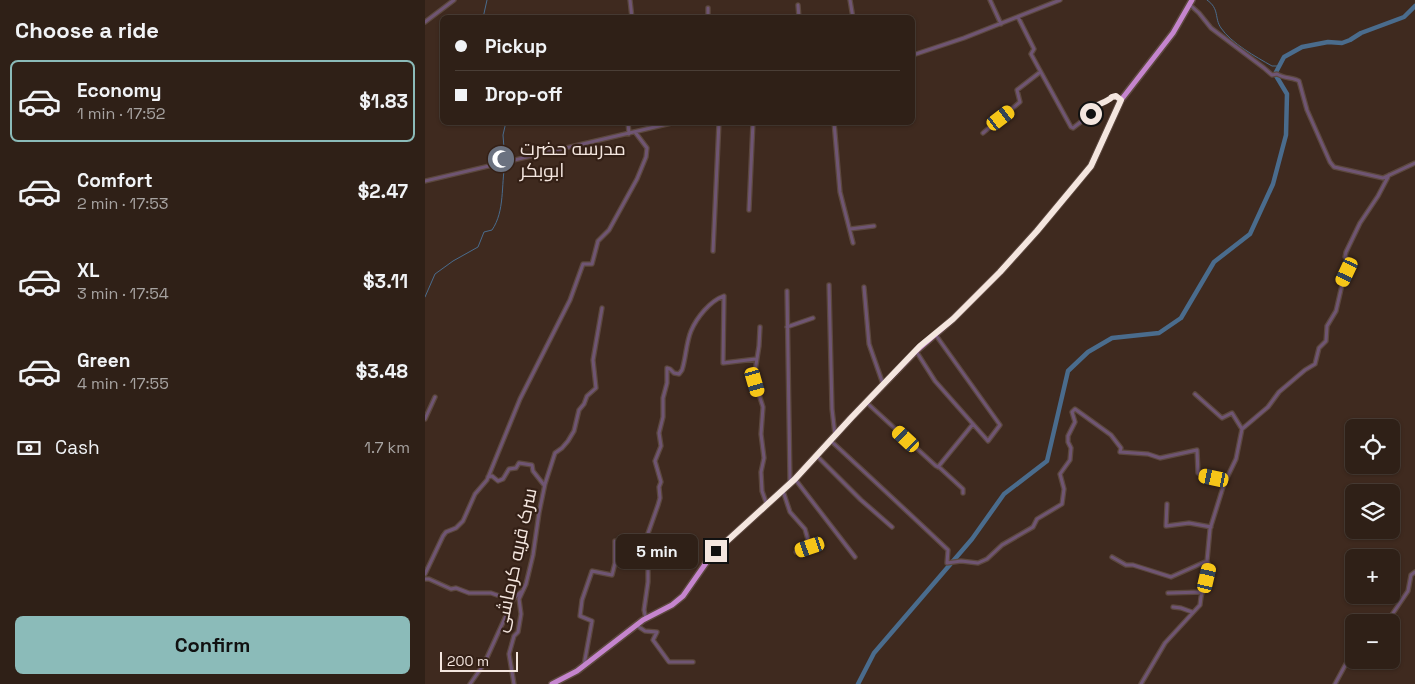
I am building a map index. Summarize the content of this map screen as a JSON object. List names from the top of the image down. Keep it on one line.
{"streets":{"street":["سرک قریه کرماشی"]},"places":{"mosque":["مدرسه حضرت ابوبکر"]},"scale_bar":"200 m","page":{"heading":"Choose a ride","banner":["Pickup","Drop-off"],"list":[{"name":"Economy","note":"1 min · 17:52","value":"$1.83"},{"name":"Comfort","note":"2 min · 17:53","value":"$2.47"},{"name":"XL","note":"3 min · 17:54","value":"$3.11"},{"name":"Green","note":"4 min · 17:55","value":"$3.48"}],"map_buttons":["+","−"],"pay":["Cash","1.7 km"],"bubble":"5 min","buttons":"Confirm","scale":"200 m"}}
